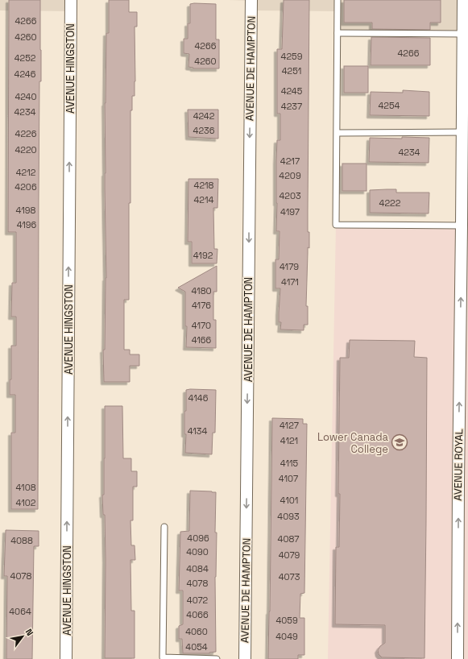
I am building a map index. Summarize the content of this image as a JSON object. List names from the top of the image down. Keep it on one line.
{"streets":{"street":["AVENUE HINGSTON","AVENUE DE HAMPTON","AVENUE ROYAL"]},"one_way":["AVENUE HINGSTON","AVENUE DE HAMPTON","AVENUE ROYAL"],"places":{"school or university":["Lower Canada College"]},"house_numbers":["4266","4260","4266","4266","4259","4252","4260","4251","4246","4245","4240","4254","4237","4234","4242","4236","4226","4220","4234","4217","4212","4209","4218","4206","4203","4214","4222","4198","4197","4196","4192","4179","4171","4180","4176","4170","4166","4146","4127","4134","4121","4115","4107","4108","4101","4102","4093","4096","4087","4088","4090","4079","4084","4078","4073","4078","4072","4064","4066","4059","4060","4049","4054"],"north":"top right"}
